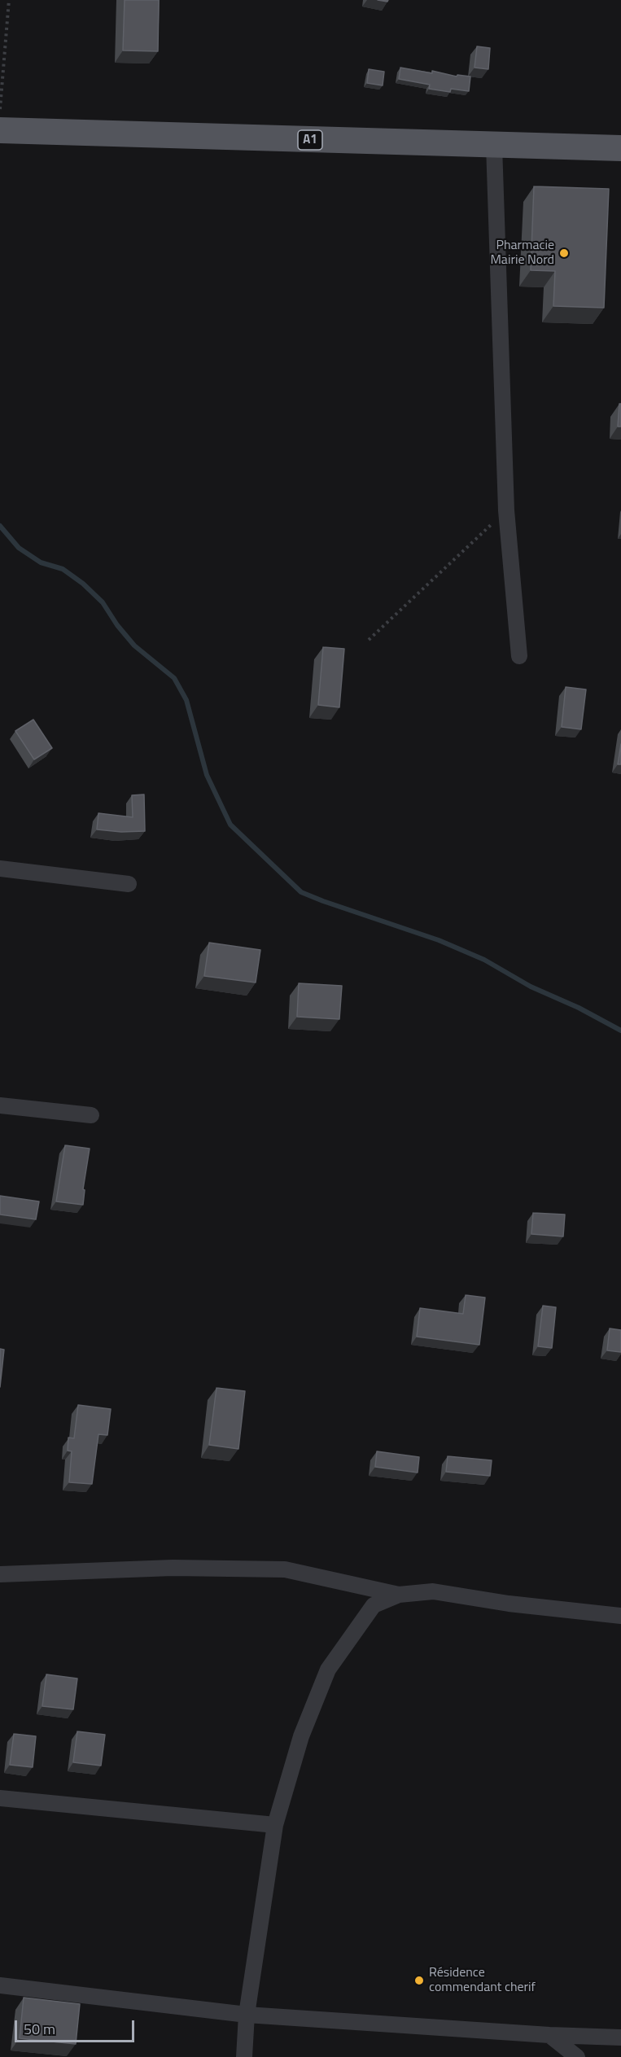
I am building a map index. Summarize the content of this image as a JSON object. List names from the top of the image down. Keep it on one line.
{"streets":{"main road":["A1"]},"places":["Pharmacie Mairie Nord","Résidence commendant cherif"],"scale_bar":"50 m"}
